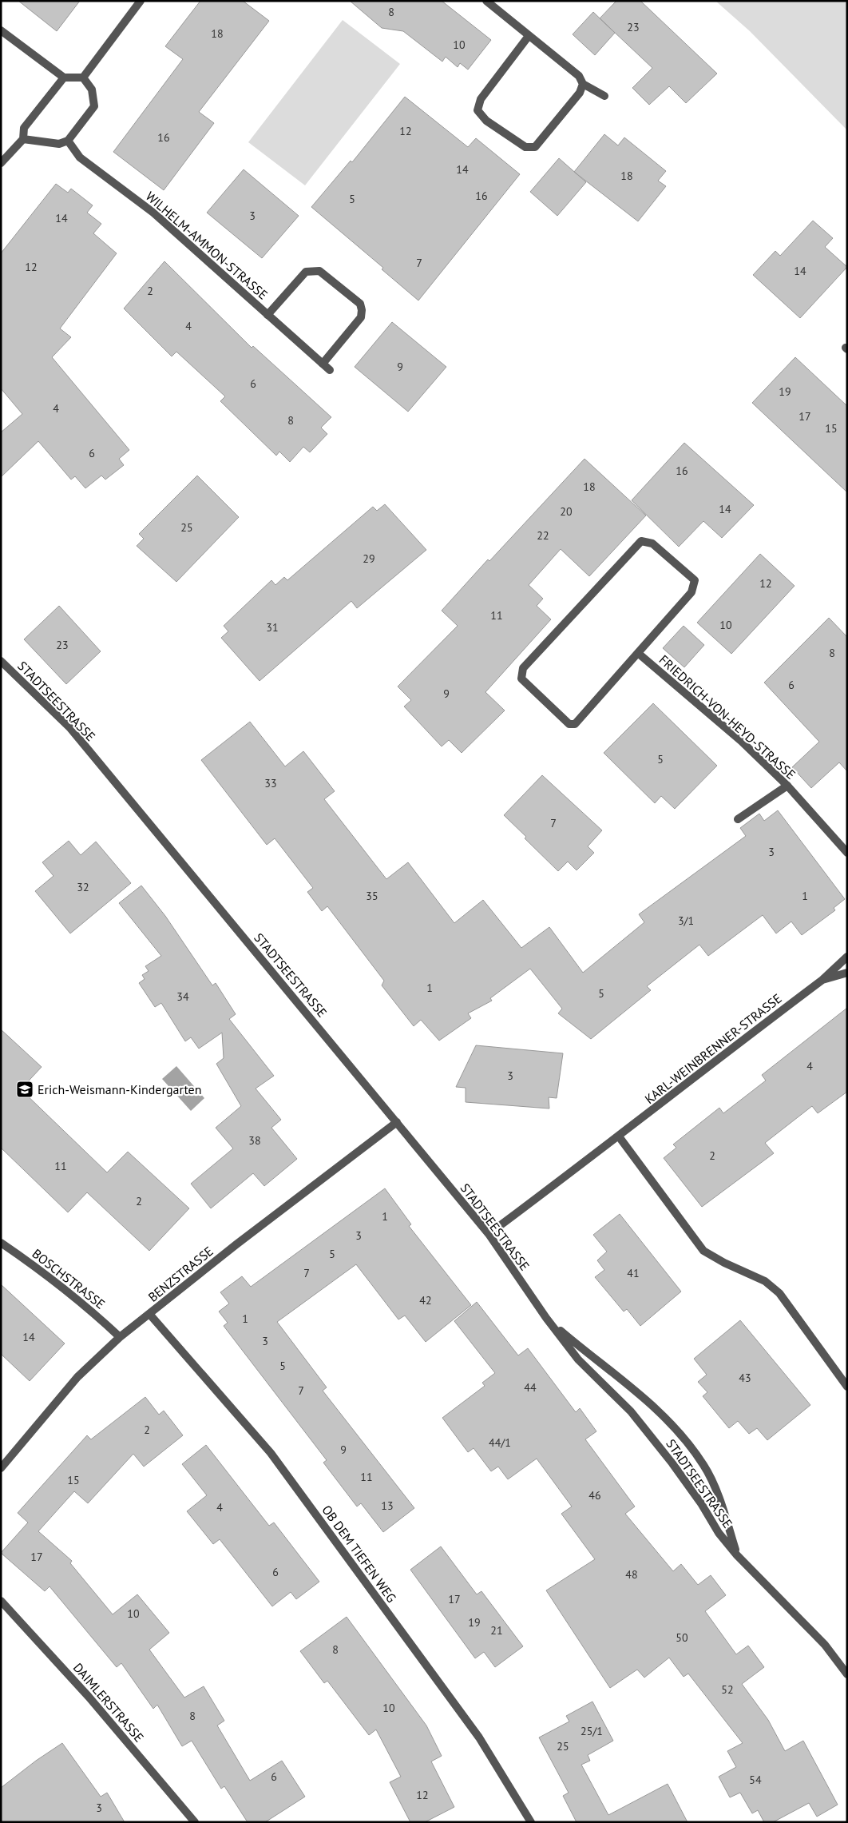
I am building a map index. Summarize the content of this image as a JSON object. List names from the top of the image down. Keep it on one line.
{"streets":{"street":["WILHELM-AMMON-STRASSE","STADTSEESTRASSE","FRIEDRICH-VON-HEYD-STRASSE","KARL-WEINBRENNER-STRASSE","BENZSTRASSE","BOSCHSTRASSE","OB DEM TIEFEN WEG","DAIMLERSTRASSE"]},"crossings":[["STADTSEESTRASSE","KARL-WEINBRENNER-STRASSE"],["STADTSEESTRASSE","BENZSTRASSE"],["BENZSTRASSE","BOSCHSTRASSE"],["BENZSTRASSE","OB DEM TIEFEN WEG"]],"places":{"school or university":["Erich-Weismann-Kindergarten"]},"house_numbers":["8","23","18","10","12","16","14","18","16","5","3","14","7","12","14","2","4","9","6","19","4","17","8","15","6","16","18","14","20","25","22","29","12","11","10","31","23","8","6","9","5","33","7","3","32","35","1","3/1","1","5","34","4","3","38","2","11","2","1","3","5","7","41","42","1","14","3","5","43","44","7","2","44/1","9","11","15","46","13","4","17","6","48","17","10","19","21","50","8","52","10","8","25/1","25","6","54","12","3"]}
